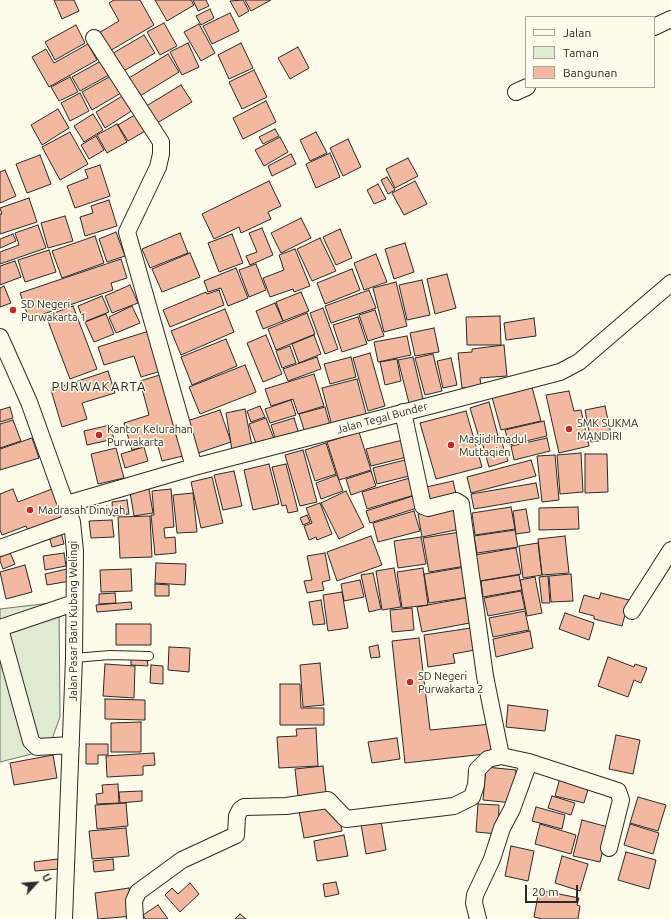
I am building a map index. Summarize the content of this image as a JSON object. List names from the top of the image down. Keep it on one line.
{"streets":{"street":["Jalan Tegal Bunder","Jalan Pasar Baru Kubang Welingi"]},"crossings":[["Jalan Tegal Bunder","Jalan Pasar Baru Kubang Welingi"]],"districts":["PURWAKARTA"],"places":["SD Negeri Purwakarta 1","SMK SUKMA MANDIRI","Kantor Kelurahan Purwakarta","Masjid Imadul Muttaqien","Madrasah Diniyah","SD Negeri Purwakarta 2"],"legend":["Jalan","Taman","Bangunan"],"scale_bar":"20 m","north":"top right"}
